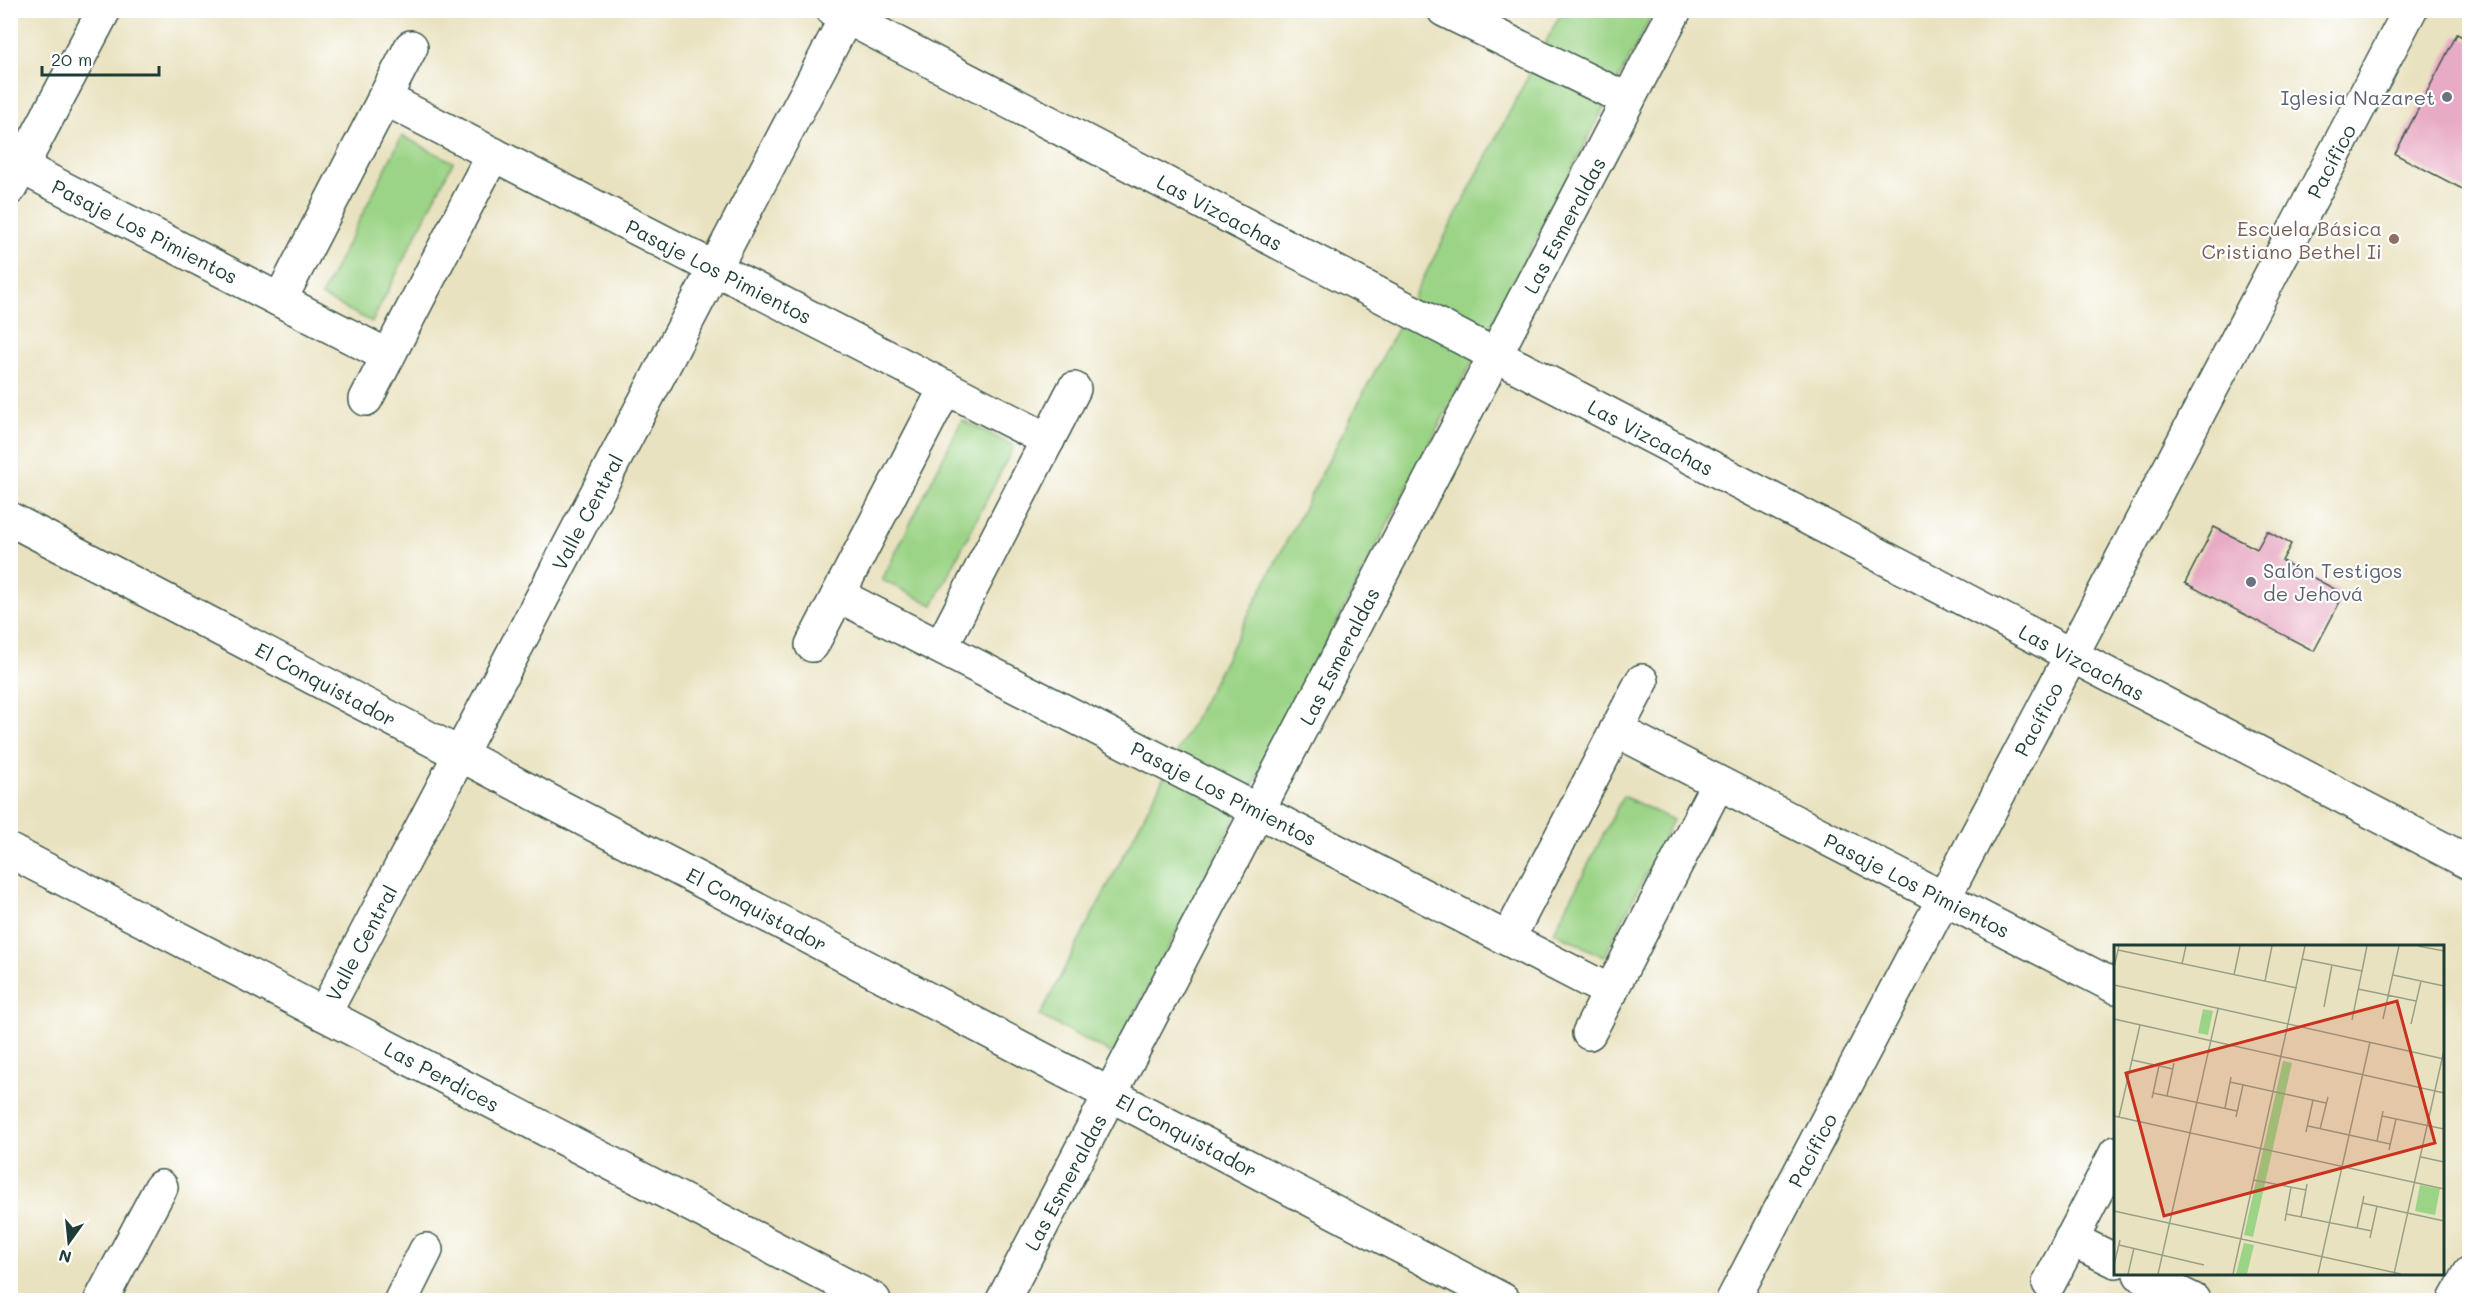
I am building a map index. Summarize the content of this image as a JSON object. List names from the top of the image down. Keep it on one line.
{"streets":{"street":["Pacífico","Las Vizcachas","Las Esmeraldas","Pasaje Los Pimientos","Valle Central","El Conquistador","Las Perdices"]},"crossings":[["Pacífico","Las Vizcachas"],["Pacífico","Pasaje Los Pimientos"],["Las Vizcachas","Las Esmeraldas"],["Las Vizcachas","Valle Central"],["Las Esmeraldas","Pasaje Los Pimientos"],["Las Esmeraldas","El Conquistador"],["Pasaje Los Pimientos","Valle Central"],["Valle Central","El Conquistador"],["Valle Central","Las Perdices"]],"places":["Iglesia Nazaret","Escuela Básica Cristiano Bethel Ii","Salón Testigos de Jehová"],"scale_bar":"20 m","north":"bottom"}
